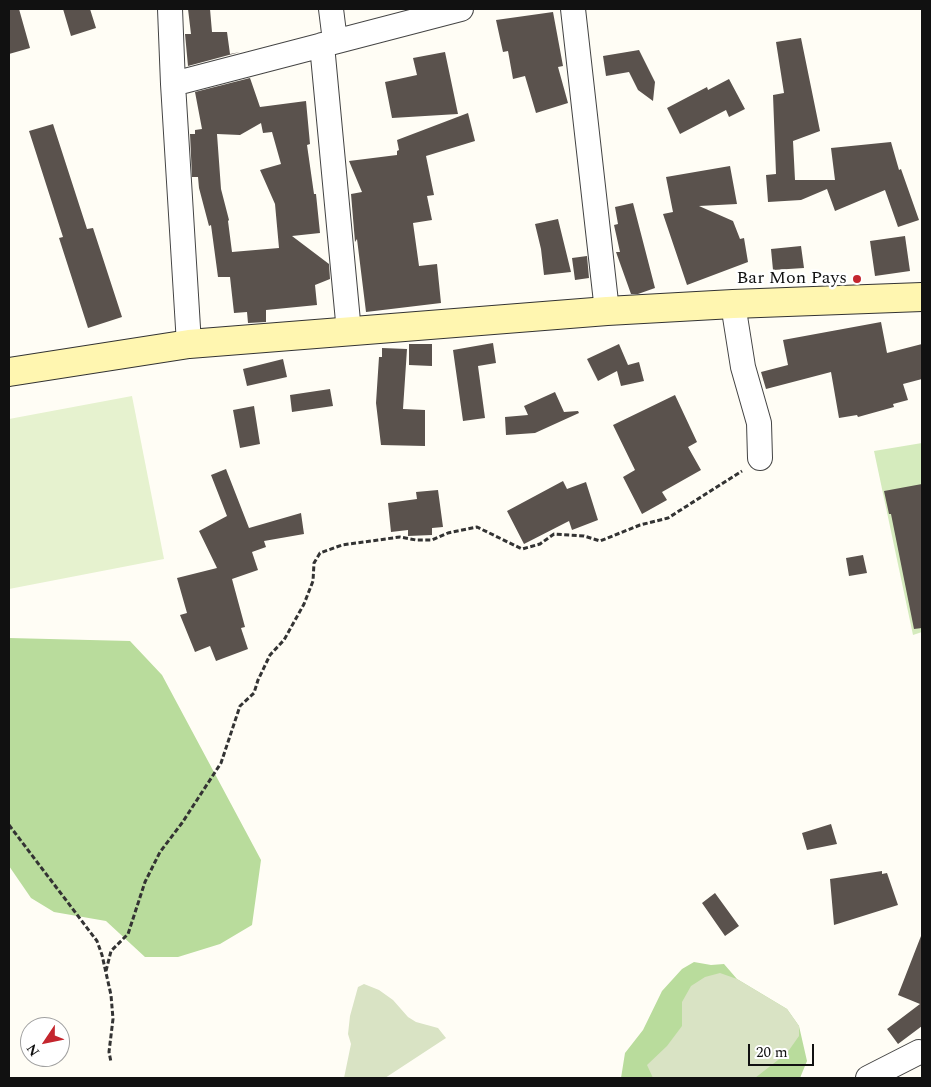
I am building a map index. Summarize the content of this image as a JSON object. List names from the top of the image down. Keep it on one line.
{"places":["Bar Mon Pays"],"scale_bar":"20 m","north":"bottom left"}
